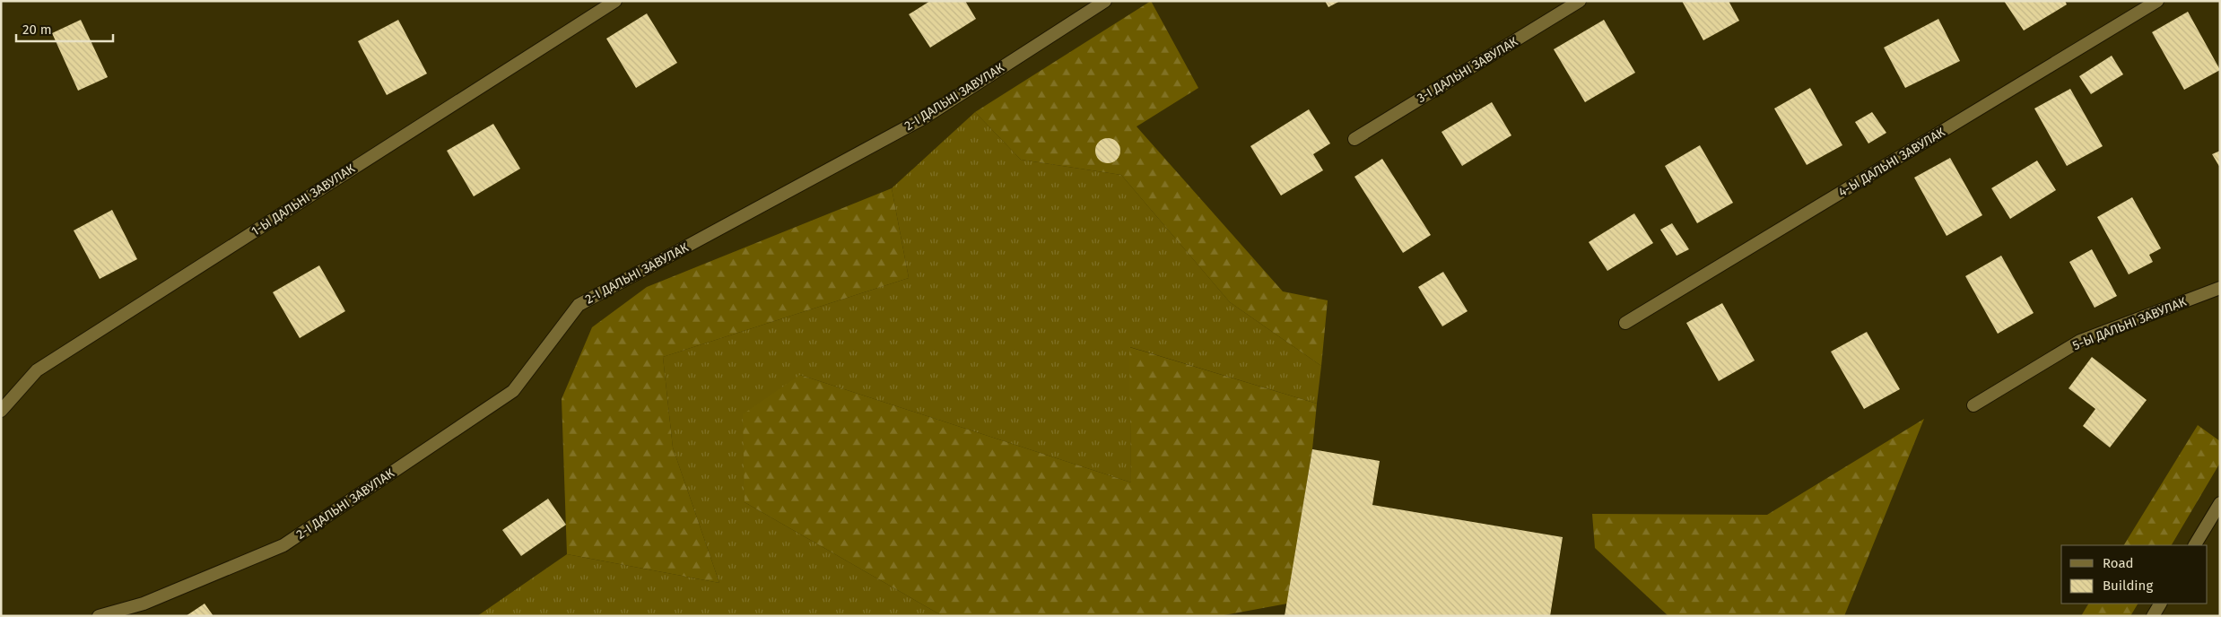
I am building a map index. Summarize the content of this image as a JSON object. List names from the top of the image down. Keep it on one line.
{"streets":{"street":["3-І ДАЛЬНІ ЗАВУЛАК","2-І ДАЛЬНІ ЗАВУЛАК","4-Ы ДАЛЬНІ ЗАВУЛАК","1-Ы ДАЛЬНІ ЗАВУЛАК","5-Ы ДАЛЬНІ ЗАВУЛАК"]},"legend":["Road","Building"],"scale_bar":"20 m"}
